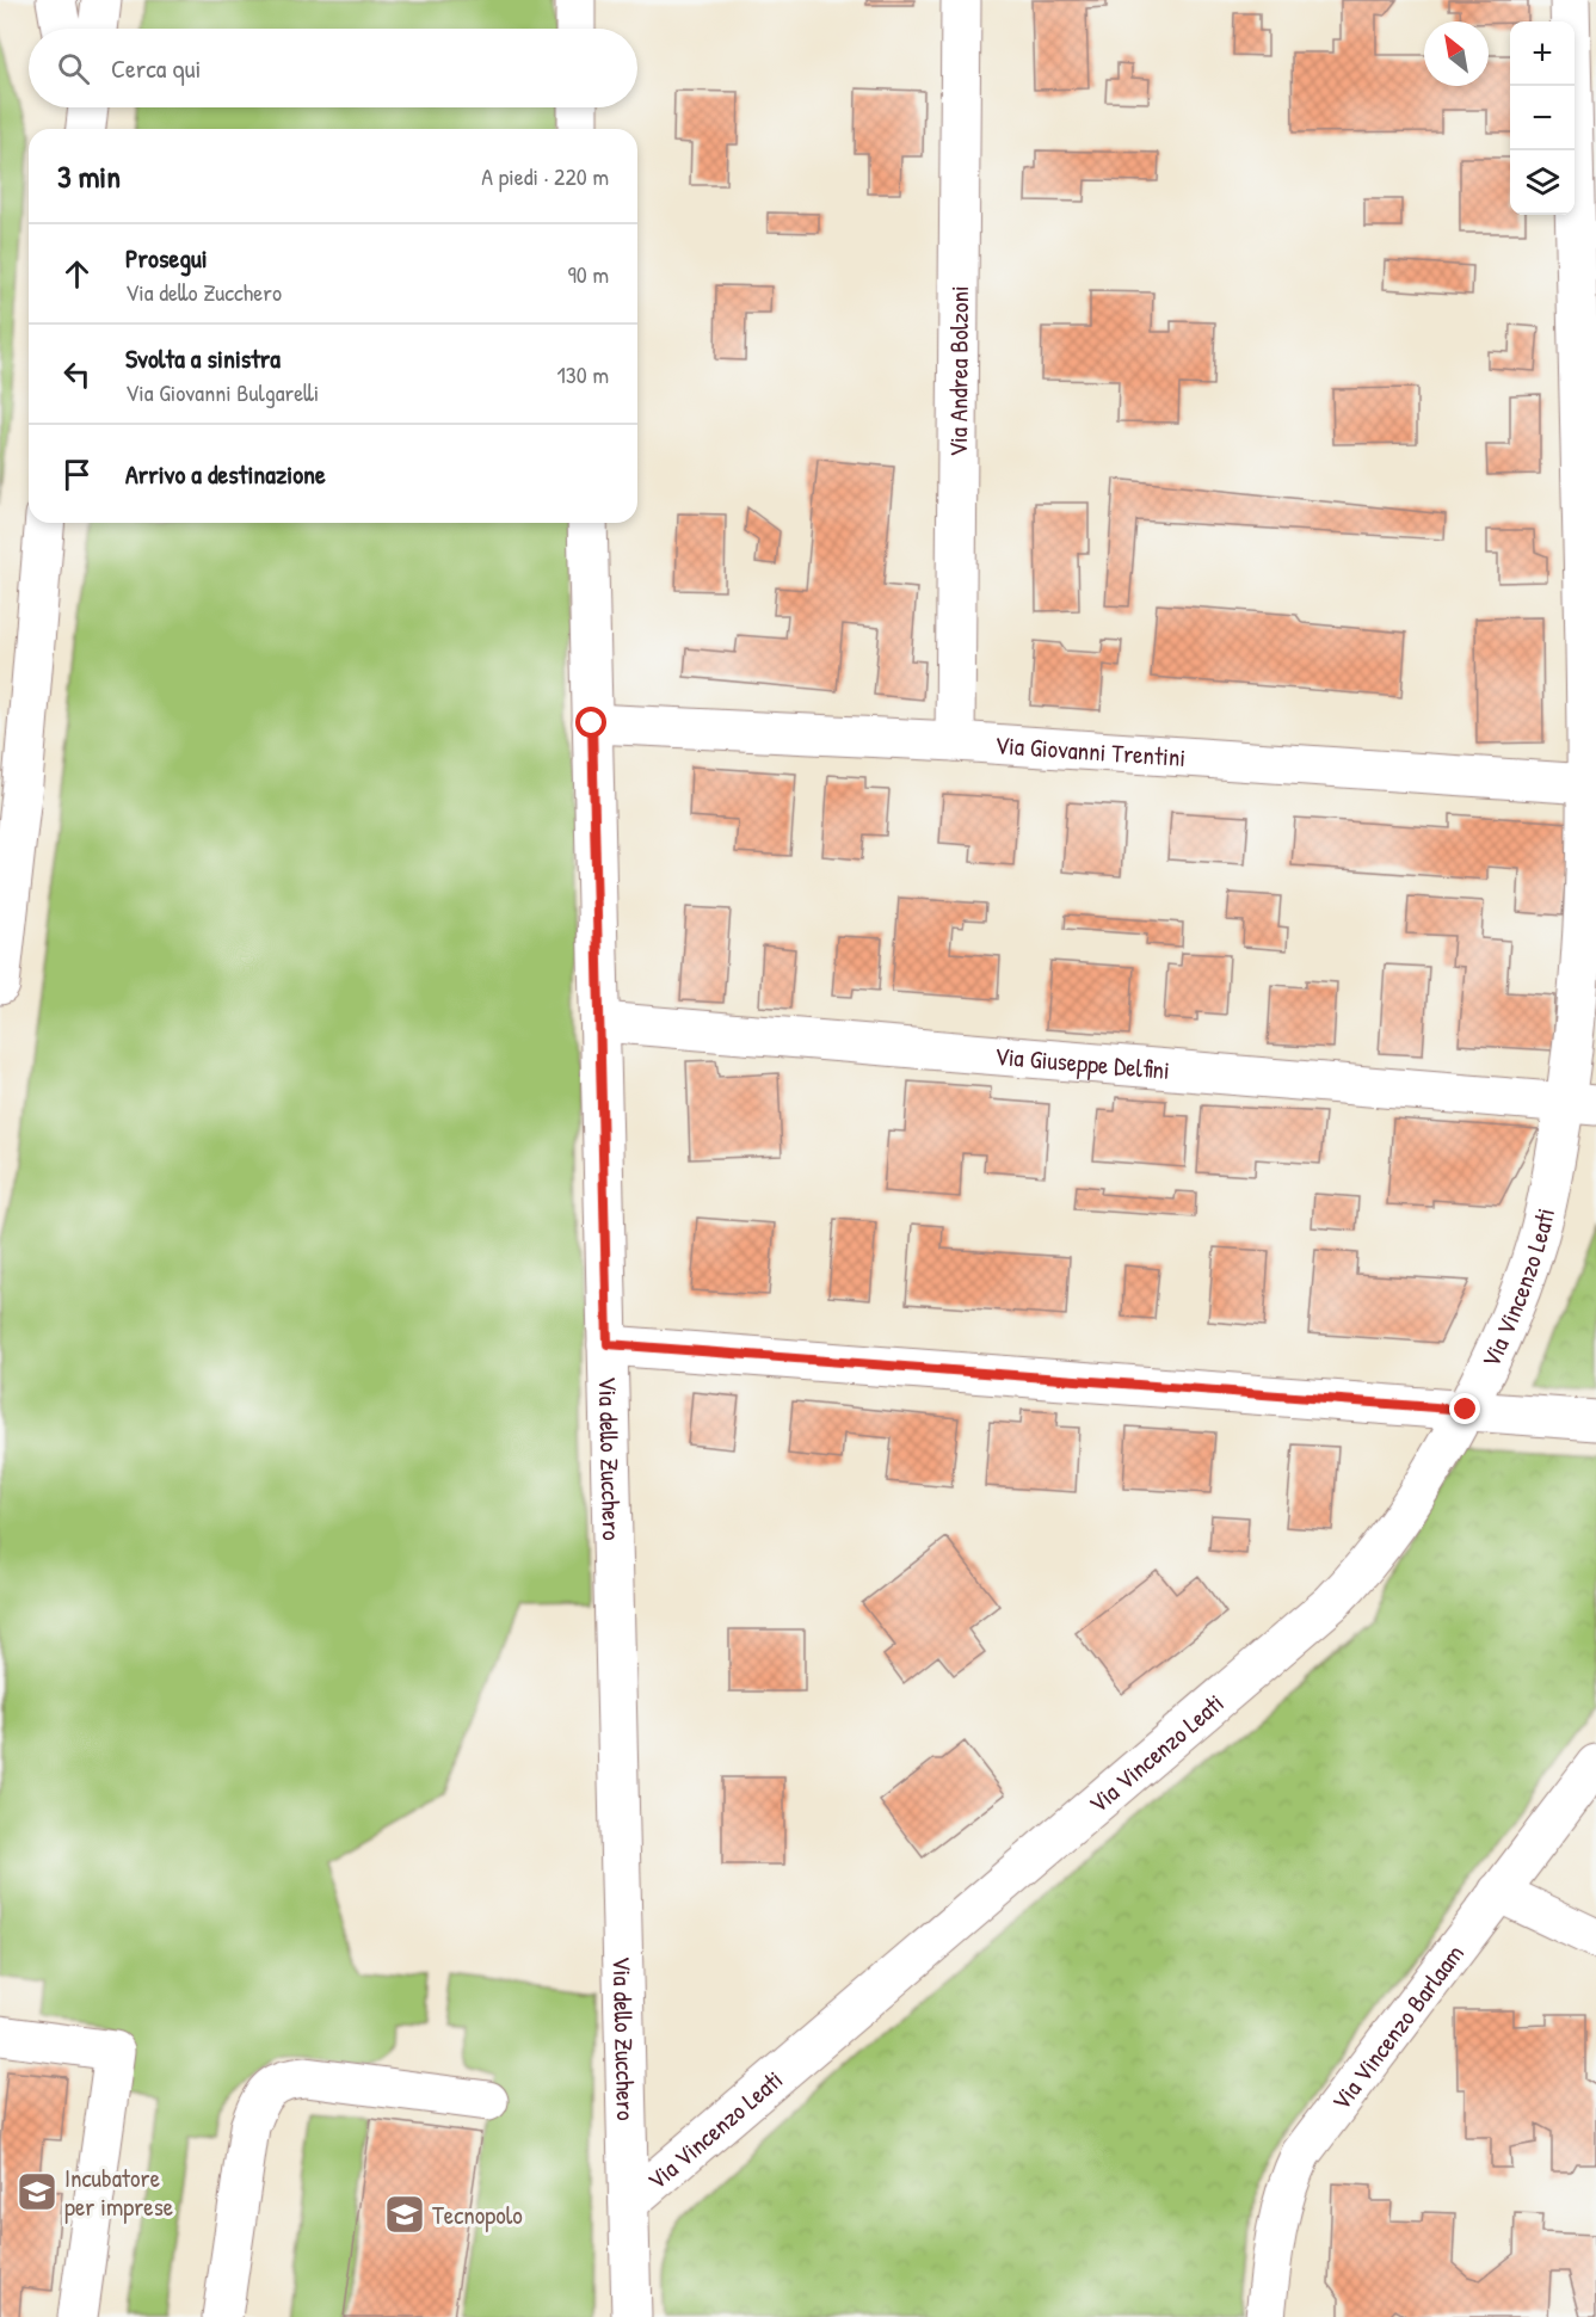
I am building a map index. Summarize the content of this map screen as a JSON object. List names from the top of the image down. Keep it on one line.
{"streets":{"street":["Via Andrea Bolzoni","Via Giovanni Trentini","Via Giuseppe Delfini","Via Vincenzo Leati","Via dello Zucchero","Via Vincenzo Barlaam"]},"crossings":[["Via Andrea Bolzoni","Via Giovanni Trentini"],["Via Giovanni Trentini","Via Vincenzo Leati"],["Via Giovanni Trentini","Via dello Zucchero"],["Via Giuseppe Delfini","Via Vincenzo Leati"],["Via Giuseppe Delfini","Via dello Zucchero"],["Via Vincenzo Leati","Via dello Zucchero"]],"places":{"school or university":["Incubatore per imprese","Tecnopolo"]},"north":"top left","page":{"map_buttons":["+","−"],"search":"Cerca qui","heading":["3 min","A piedi · 220 m"],"list":[["Prosegui","Via dello Zucchero","90 m"],["Svolta a sinistra","Via Giovanni Bulgarelli","130 m"],"Arrivo a destinazione"]}}
